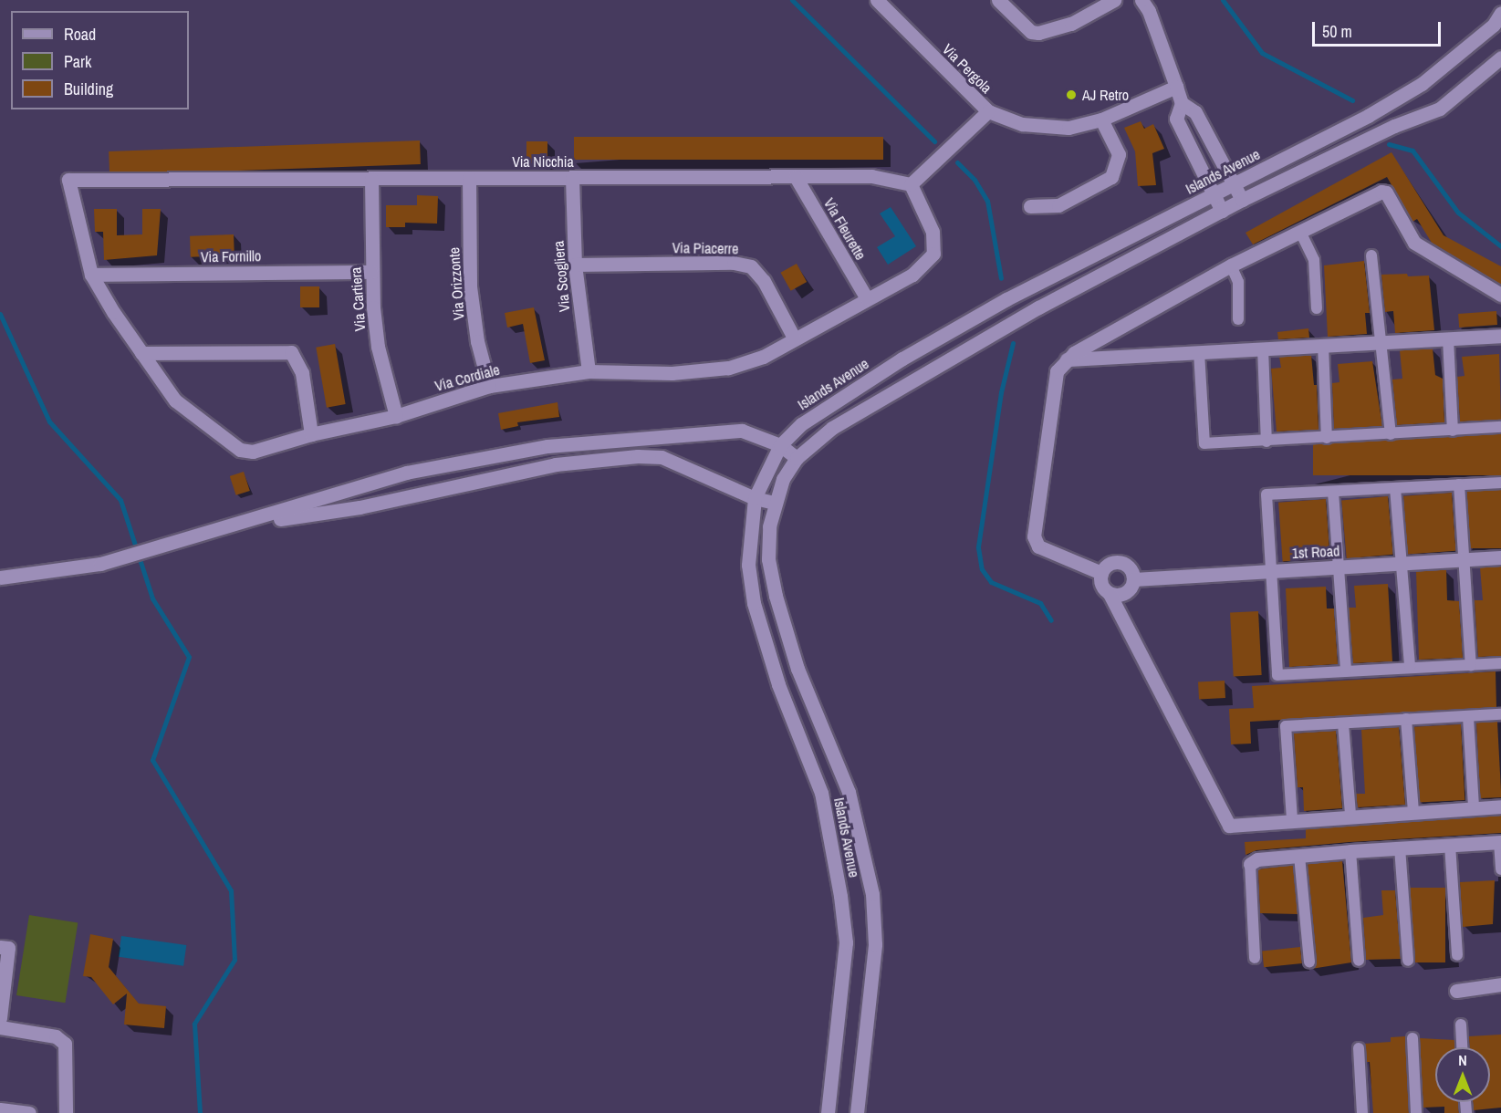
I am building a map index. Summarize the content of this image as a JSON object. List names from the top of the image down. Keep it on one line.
{"streets":{"street":["Via Pergola","Via Nicchia","Islands Avenue","Via Fleurette","Via Piacerre","Via Fornillo","Via Scogliera","Via Orizzonte","Via Cartiera","Via Cordiale","1st Road"]},"crossings":[["Via Nicchia","Via Fleurette"],["Via Nicchia","Via Scogliera"],["Via Nicchia","Via Orizzonte"],["Via Nicchia","Via Cartiera"],["Via Nicchia","Via Cordiale"],["Via Fleurette","Via Cordiale"],["Via Piacerre","Via Scogliera"],["Via Piacerre","Via Cordiale"],["Via Fornillo","Via Cartiera"],["Via Fornillo","Via Cordiale"],["Via Scogliera","Via Cordiale"],["Via Orizzonte","Via Cordiale"],["Via Cartiera","Via Cordiale"]],"places":["AJ Retro"],"legend":["Road","Park","Building"],"scale_bar":"50 m","north":"top"}
